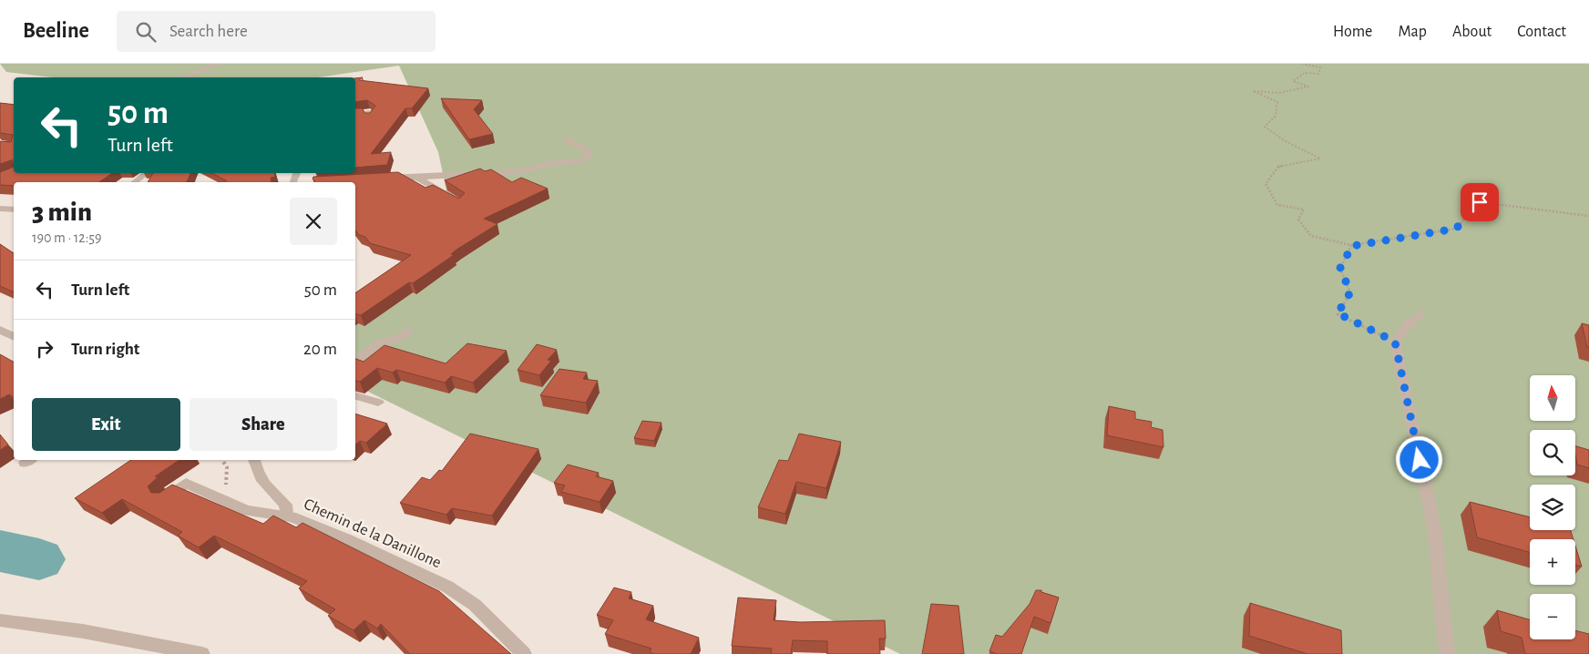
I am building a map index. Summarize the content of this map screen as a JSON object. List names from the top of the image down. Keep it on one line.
{"streets":{"street":["Chemin de la Danillone"]},"north":"top","page":{"header":"Beeline","search":"Search here","nav":["Home","Map","About","Contact"],"turn":["50 m","Turn left"],"heading":["3 min","190 m · 12:59"],"list":[{"name":"Turn left","value":"50 m"},{"name":"Turn right","value":"20 m"}],"map_buttons":["+","−"],"buttons":["Exit","Share"]}}
